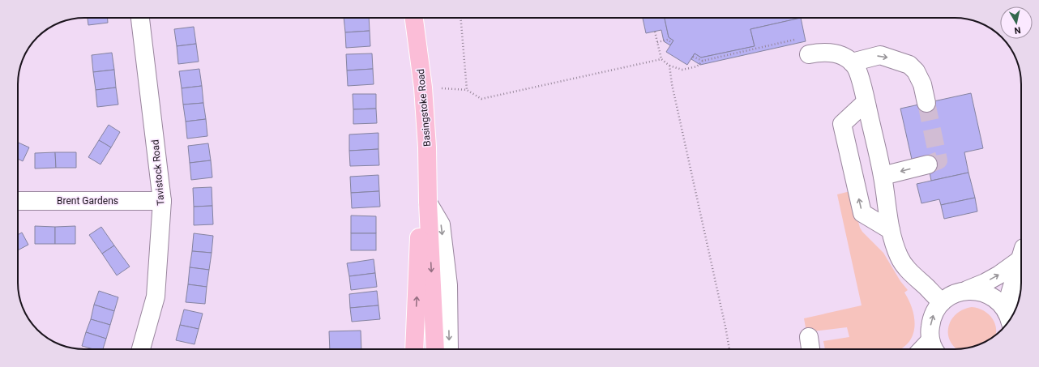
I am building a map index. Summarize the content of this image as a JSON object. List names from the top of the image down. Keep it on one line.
{"streets":{"main road":["Basingstoke Road"],"street":["Tavistock Road","Brent Gardens"]},"crossings":[["Tavistock Road","Brent Gardens"]],"north":"bottom"}
